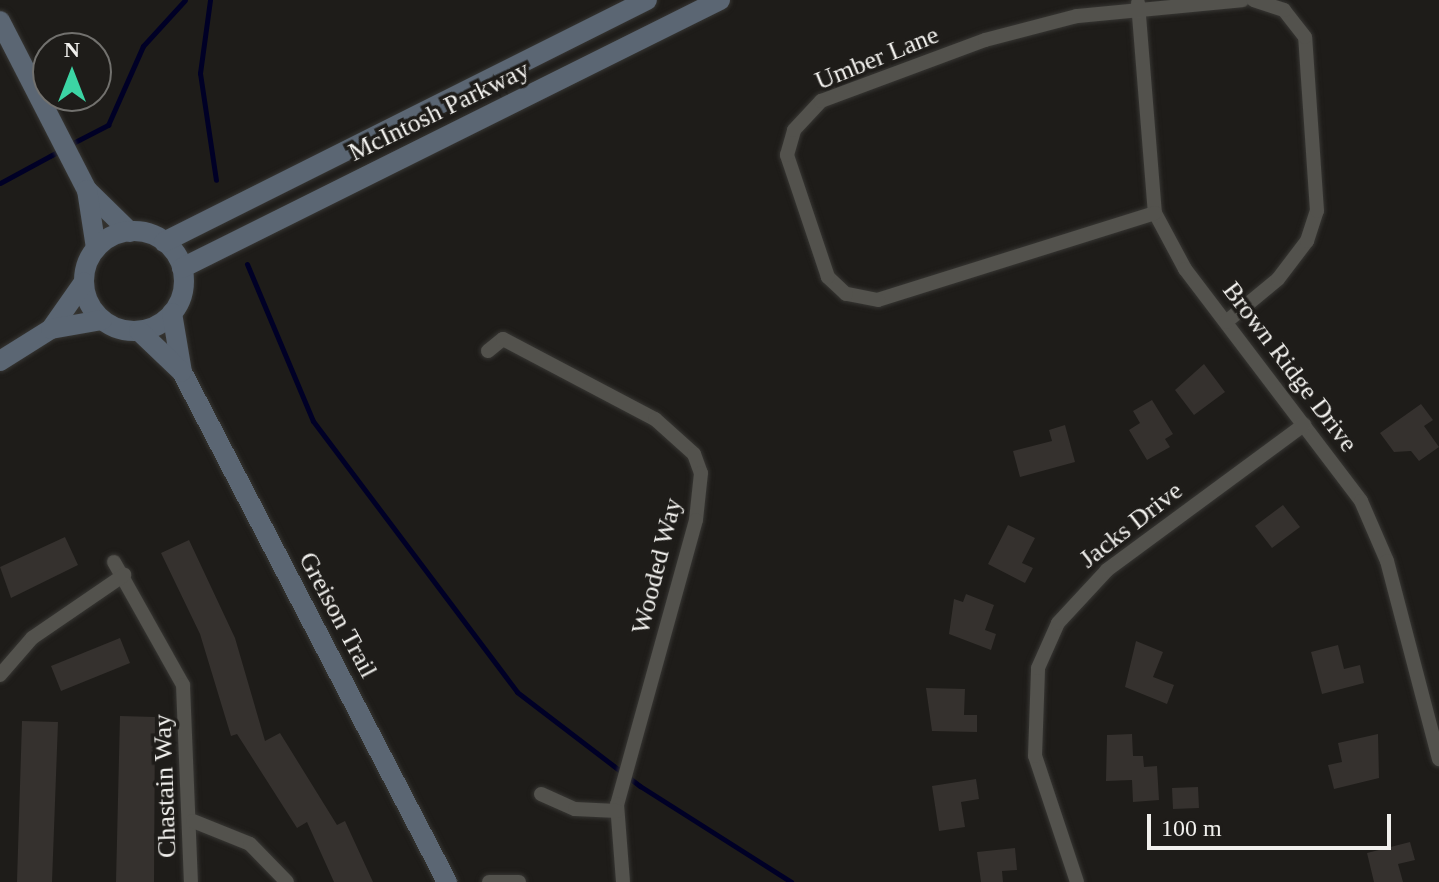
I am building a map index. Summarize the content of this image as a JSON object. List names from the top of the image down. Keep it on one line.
{"streets":{"street":["Umber Lane","McIntosh Parkway","Brown Ridge Drive","Jacks Drive","Wooded Way","Greison Trail","Chastain Way"]},"crossings":[["Umber Lane","Brown Ridge Drive"],["McIntosh Parkway","Greison Trail"],["Brown Ridge Drive","Jacks Drive"]],"scale_bar":"100 m","north":"top"}
